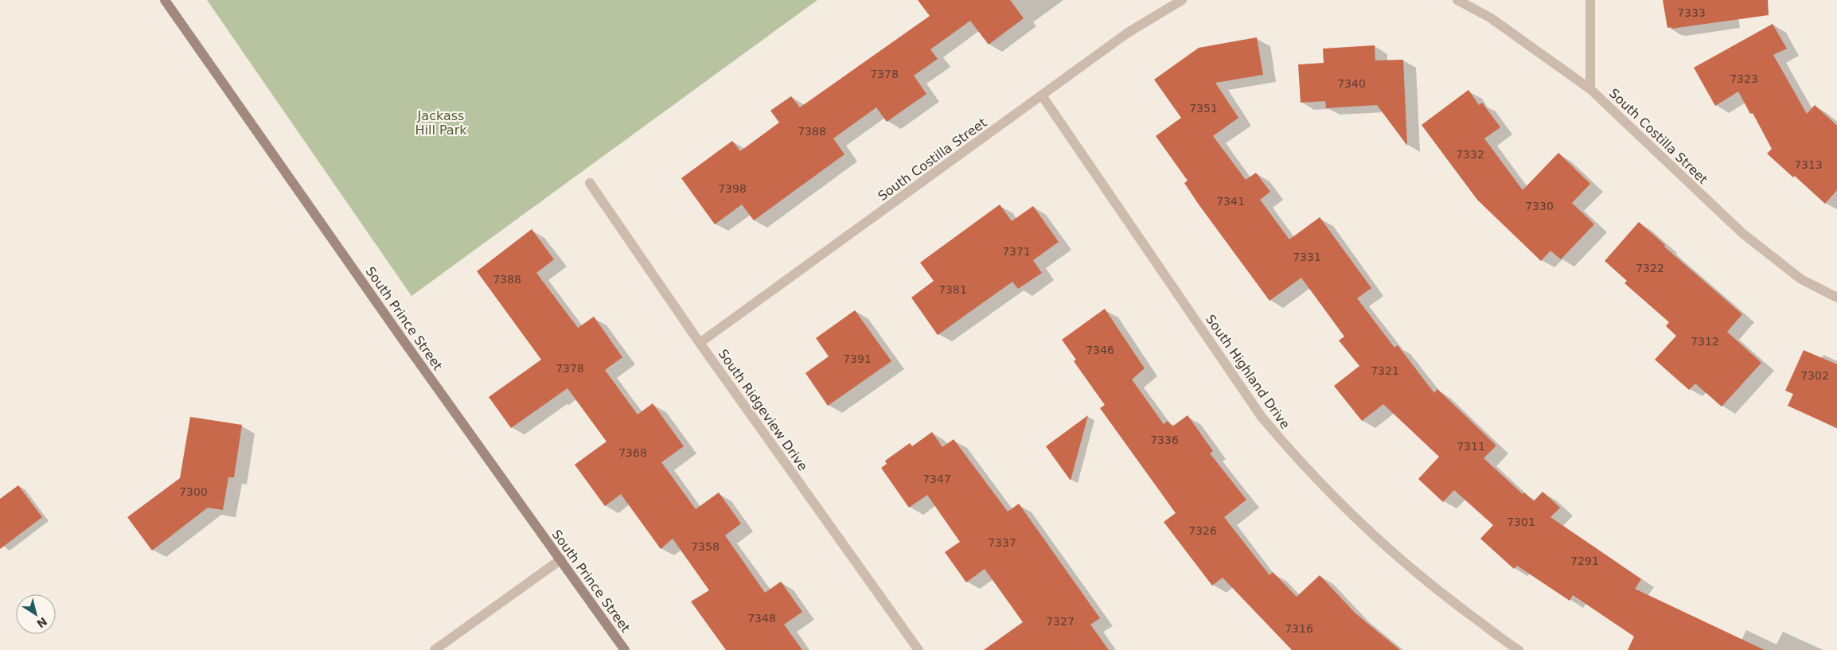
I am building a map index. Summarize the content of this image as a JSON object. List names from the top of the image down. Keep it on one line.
{"streets":{"street":["South Costilla Street","South Prince Street","South Highland Drive","South Ridgeview Drive"]},"crossings":[["South Costilla Street","South Highland Drive"],["South Costilla Street","South Ridgeview Drive"]],"parks":["Jackass Hill Park"],"house_numbers":["7333","7378","7323","7340","7351","7388","7332","7313","7398","7341","7330","7371","7331","7322","7388","7381","7312","7346","7391","7378","7321","7302","7336","7311","7368","7347","7300","7301","7326","7337","7358","7291","7348","7327","7316"],"north":"bottom right"}
